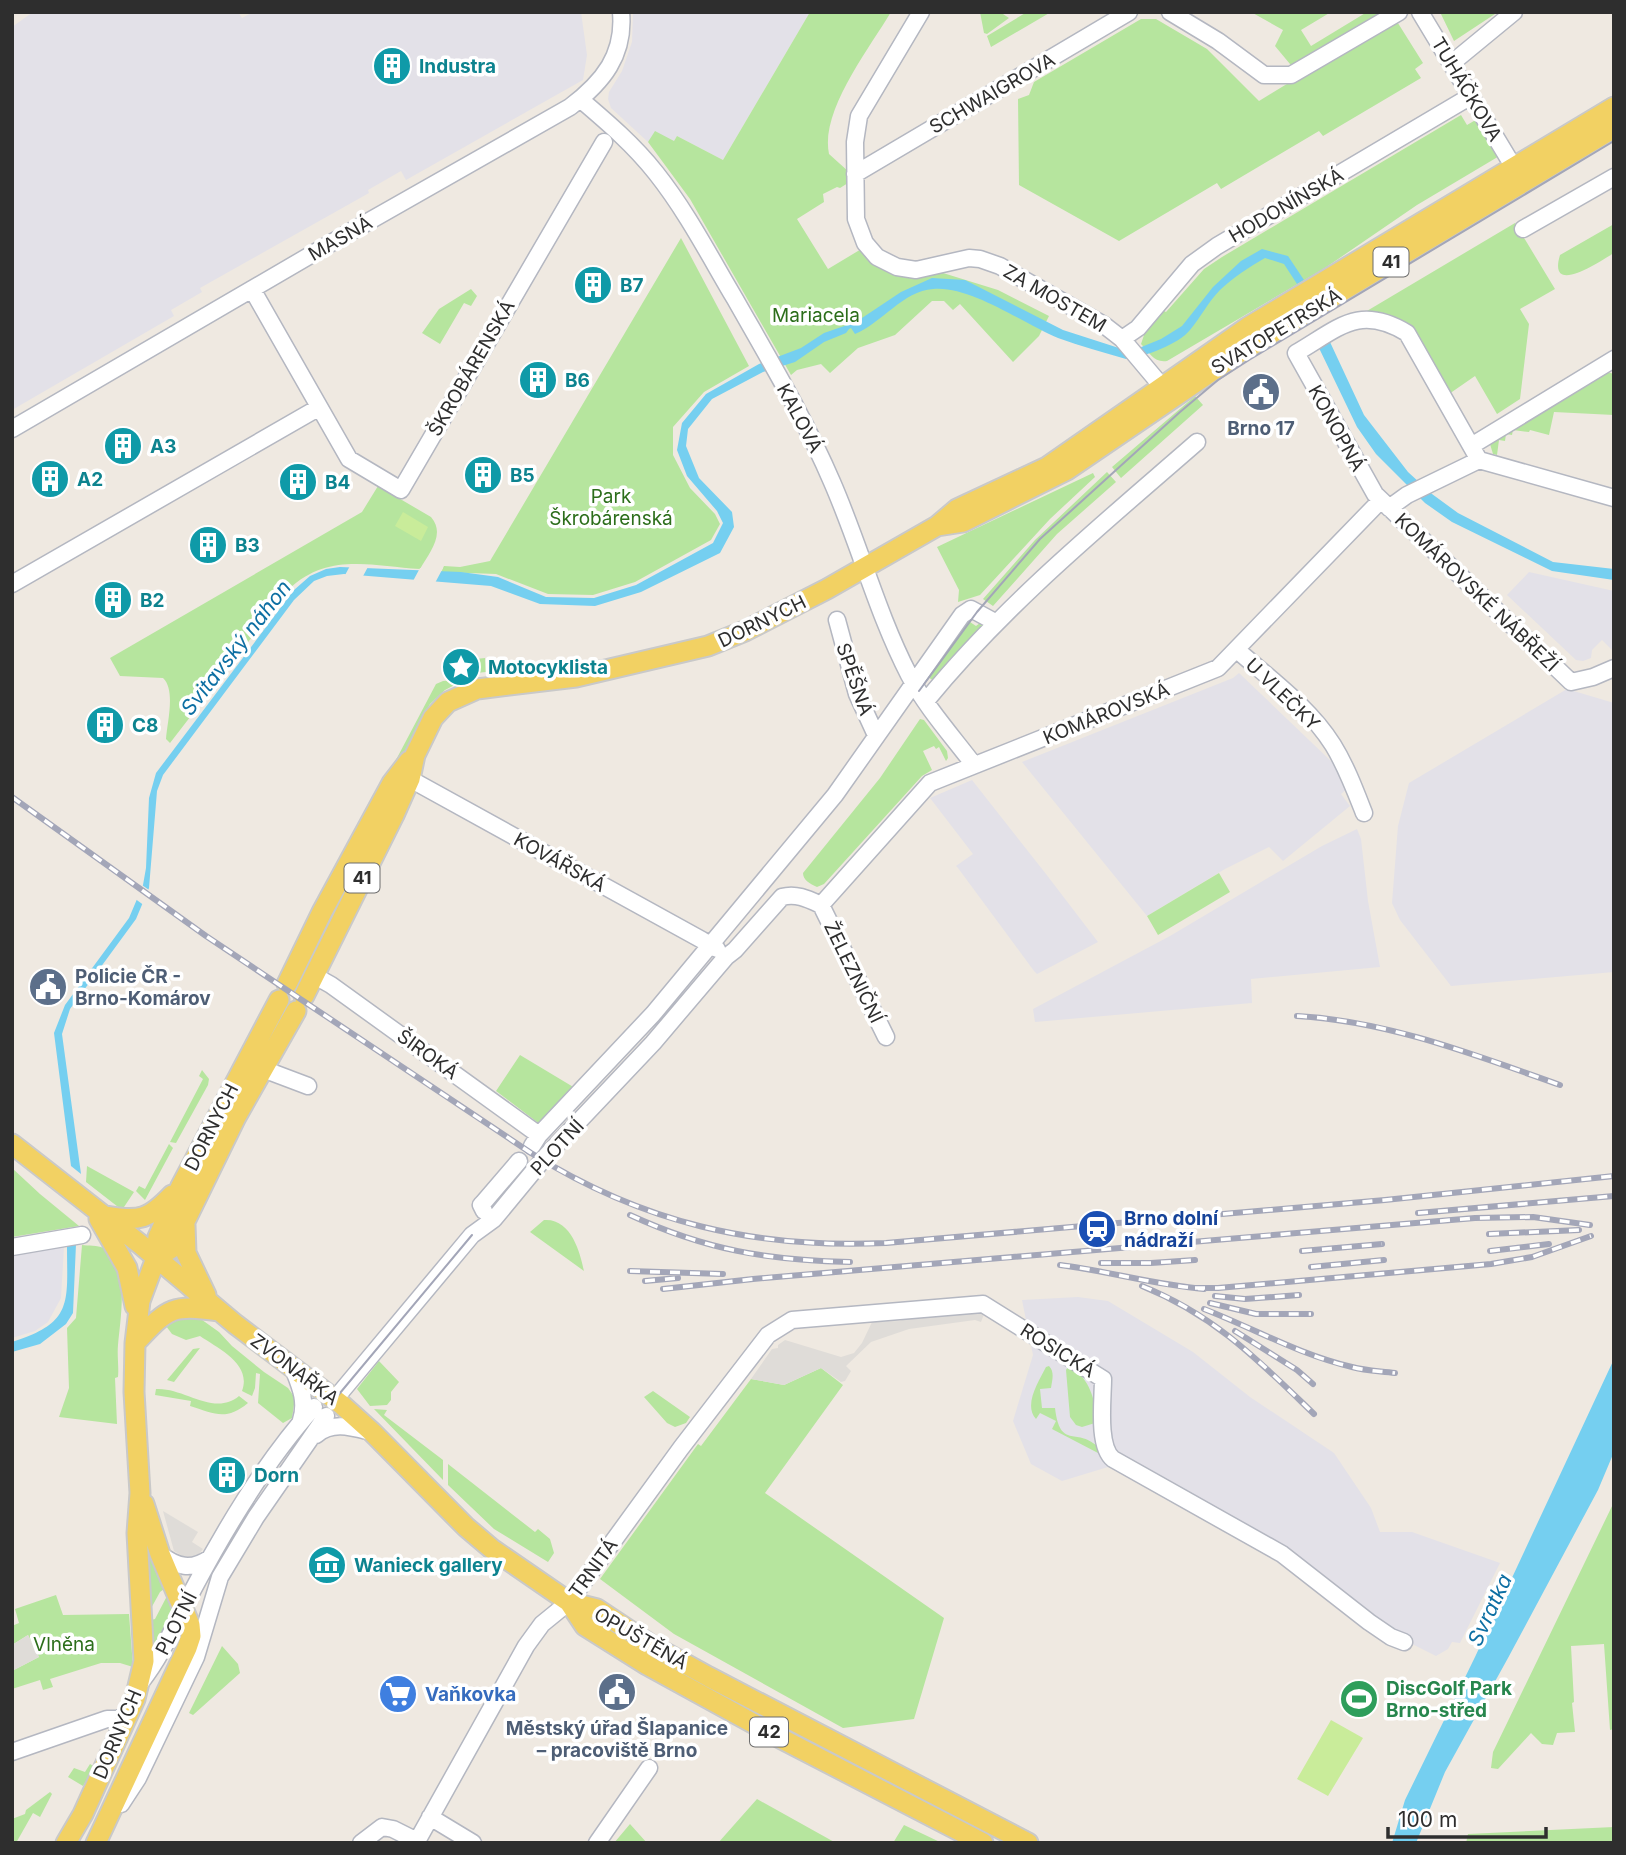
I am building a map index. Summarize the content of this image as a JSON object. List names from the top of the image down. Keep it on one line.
{"streets":{"main road":["41","SVATOPETRSKÁ","DORNYCH","ZVONAŘKA","OPUŠTĚNÁ","42"],"street":["TUHÁČKOVA","SCHWAIGROVA","HODONÍNSKÁ","MASNÁ","ZA MOSTEM","ŠKROBÁRENSKÁ","KALOVÁ","KONOPNÁ","KOMÁROVSKÉ NÁBŘEŽÍ","SPĚŠNÁ","U VLEČKY","KOMÁROVSKÁ","KOVÁŘSKÁ","ŽELEZNIČNÍ","ŠIROKÁ","PLOTNÍ","ROSICKÁ","TRNITÁ"]},"crossings":[["TUHÁČKOVA","HODONÍNSKÁ"],["TUHÁČKOVA","SVATOPETRSKÁ"],["SCHWAIGROVA","ZA MOSTEM"],["HODONÍNSKÁ","ZA MOSTEM"],["MASNÁ","ŠKROBÁRENSKÁ"],["MASNÁ","KALOVÁ"],["ZA MOSTEM","SVATOPETRSKÁ"],["SVATOPETRSKÁ","DORNYCH"],["KALOVÁ","DORNYCH"],["KALOVÁ","KOMÁROVSKÁ"],["KONOPNÁ","KOMÁROVSKÉ NÁBŘEŽÍ"],["KONOPNÁ","KOMÁROVSKÁ"],["KOMÁROVSKÉ NÁBŘEŽÍ","KOMÁROVSKÁ"],["DORNYCH","KOVÁŘSKÁ"],["DORNYCH","ŠIROKÁ"],["DORNYCH","PLOTNÍ"],["DORNYCH","ZVONAŘKA"],["SPĚŠNÁ","PLOTNÍ"],["U VLEČKY","KOMÁROVSKÁ"],["KOMÁROVSKÁ","ŽELEZNIČNÍ"],["KOVÁŘSKÁ","PLOTNÍ"],["ŽELEZNIČNÍ","PLOTNÍ"],["ŠIROKÁ","PLOTNÍ"],["PLOTNÍ","ZVONAŘKA"],["ROSICKÁ","TRNITÁ"],["ZVONAŘKA","TRNITÁ"],["ZVONAŘKA","OPUŠTĚNÁ"],["TRNITÁ","OPUŠTĚNÁ"]],"water":["Svitavský náhon","Svratka"],"parks":["Mariacela","Park Škrobárenská","Vlněna"],"places":{"building":["Industra","B7","B6","A3","B5","A2","B4","B3","B2","C8","Dorn"],"public building":["Brno 17","Policie ČR - Brno-Komárov","Městský úřad Šlapanice – pracoviště Brno"],"place":["Motocyklista"],"station":["Brno dolní nádraží"],"museum":["Wanieck gallery"],"supermarket":["Vaňkovka"],"sports":["DiscGolf Park Brno-střed"]},"scale_bar":"100 m"}
